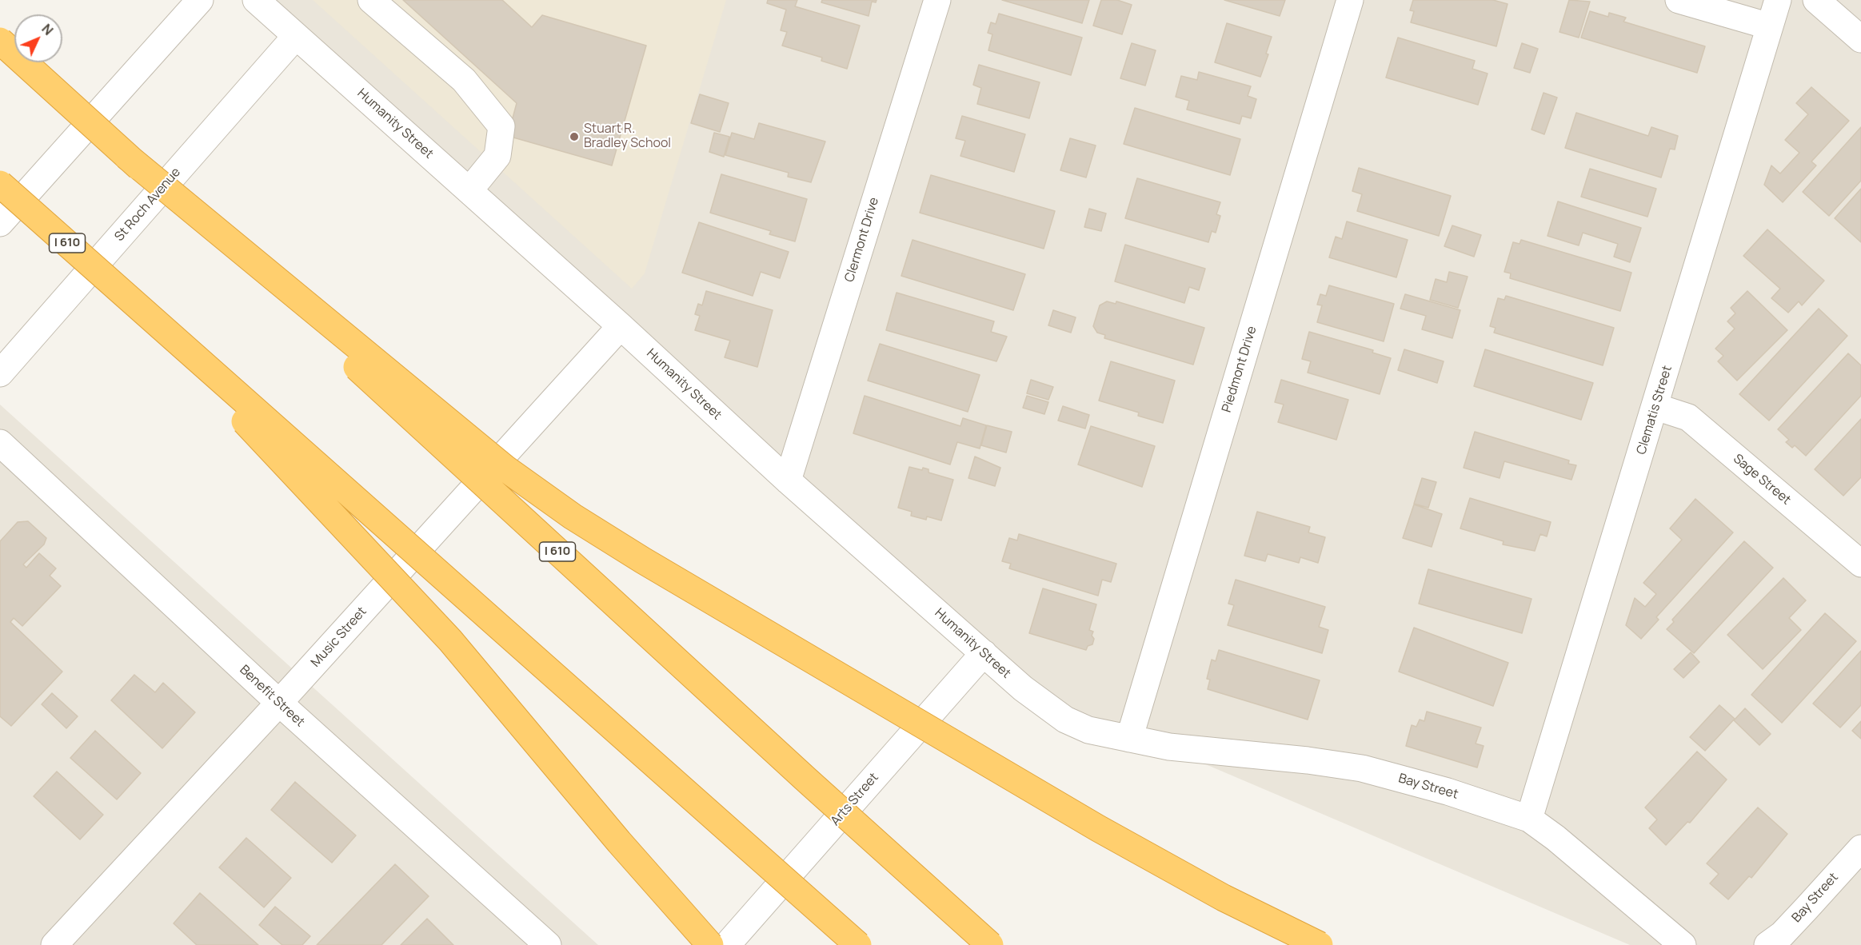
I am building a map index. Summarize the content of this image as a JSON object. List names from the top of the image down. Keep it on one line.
{"streets":{"highway":["I 610"],"street":["Humanity Street","St Roch Avenue","Clermont Drive","Piedmont Drive","Clematis Street","Sage Street","Music Street","Benefit Street","Bay Street","Arts Street"]},"crossings":[["Humanity Street","St Roch Avenue"],["Humanity Street","Clermont Drive"],["Humanity Street","Piedmont Drive"],["Humanity Street","Music Street"],["Humanity Street","Bay Street"],["Humanity Street","Arts Street"],["Piedmont Drive","Bay Street"],["Clematis Street","Sage Street"],["Clematis Street","Bay Street"],["Music Street","Benefit Street"]],"places":["Stuart R. Bradley School"],"north":"top right"}
